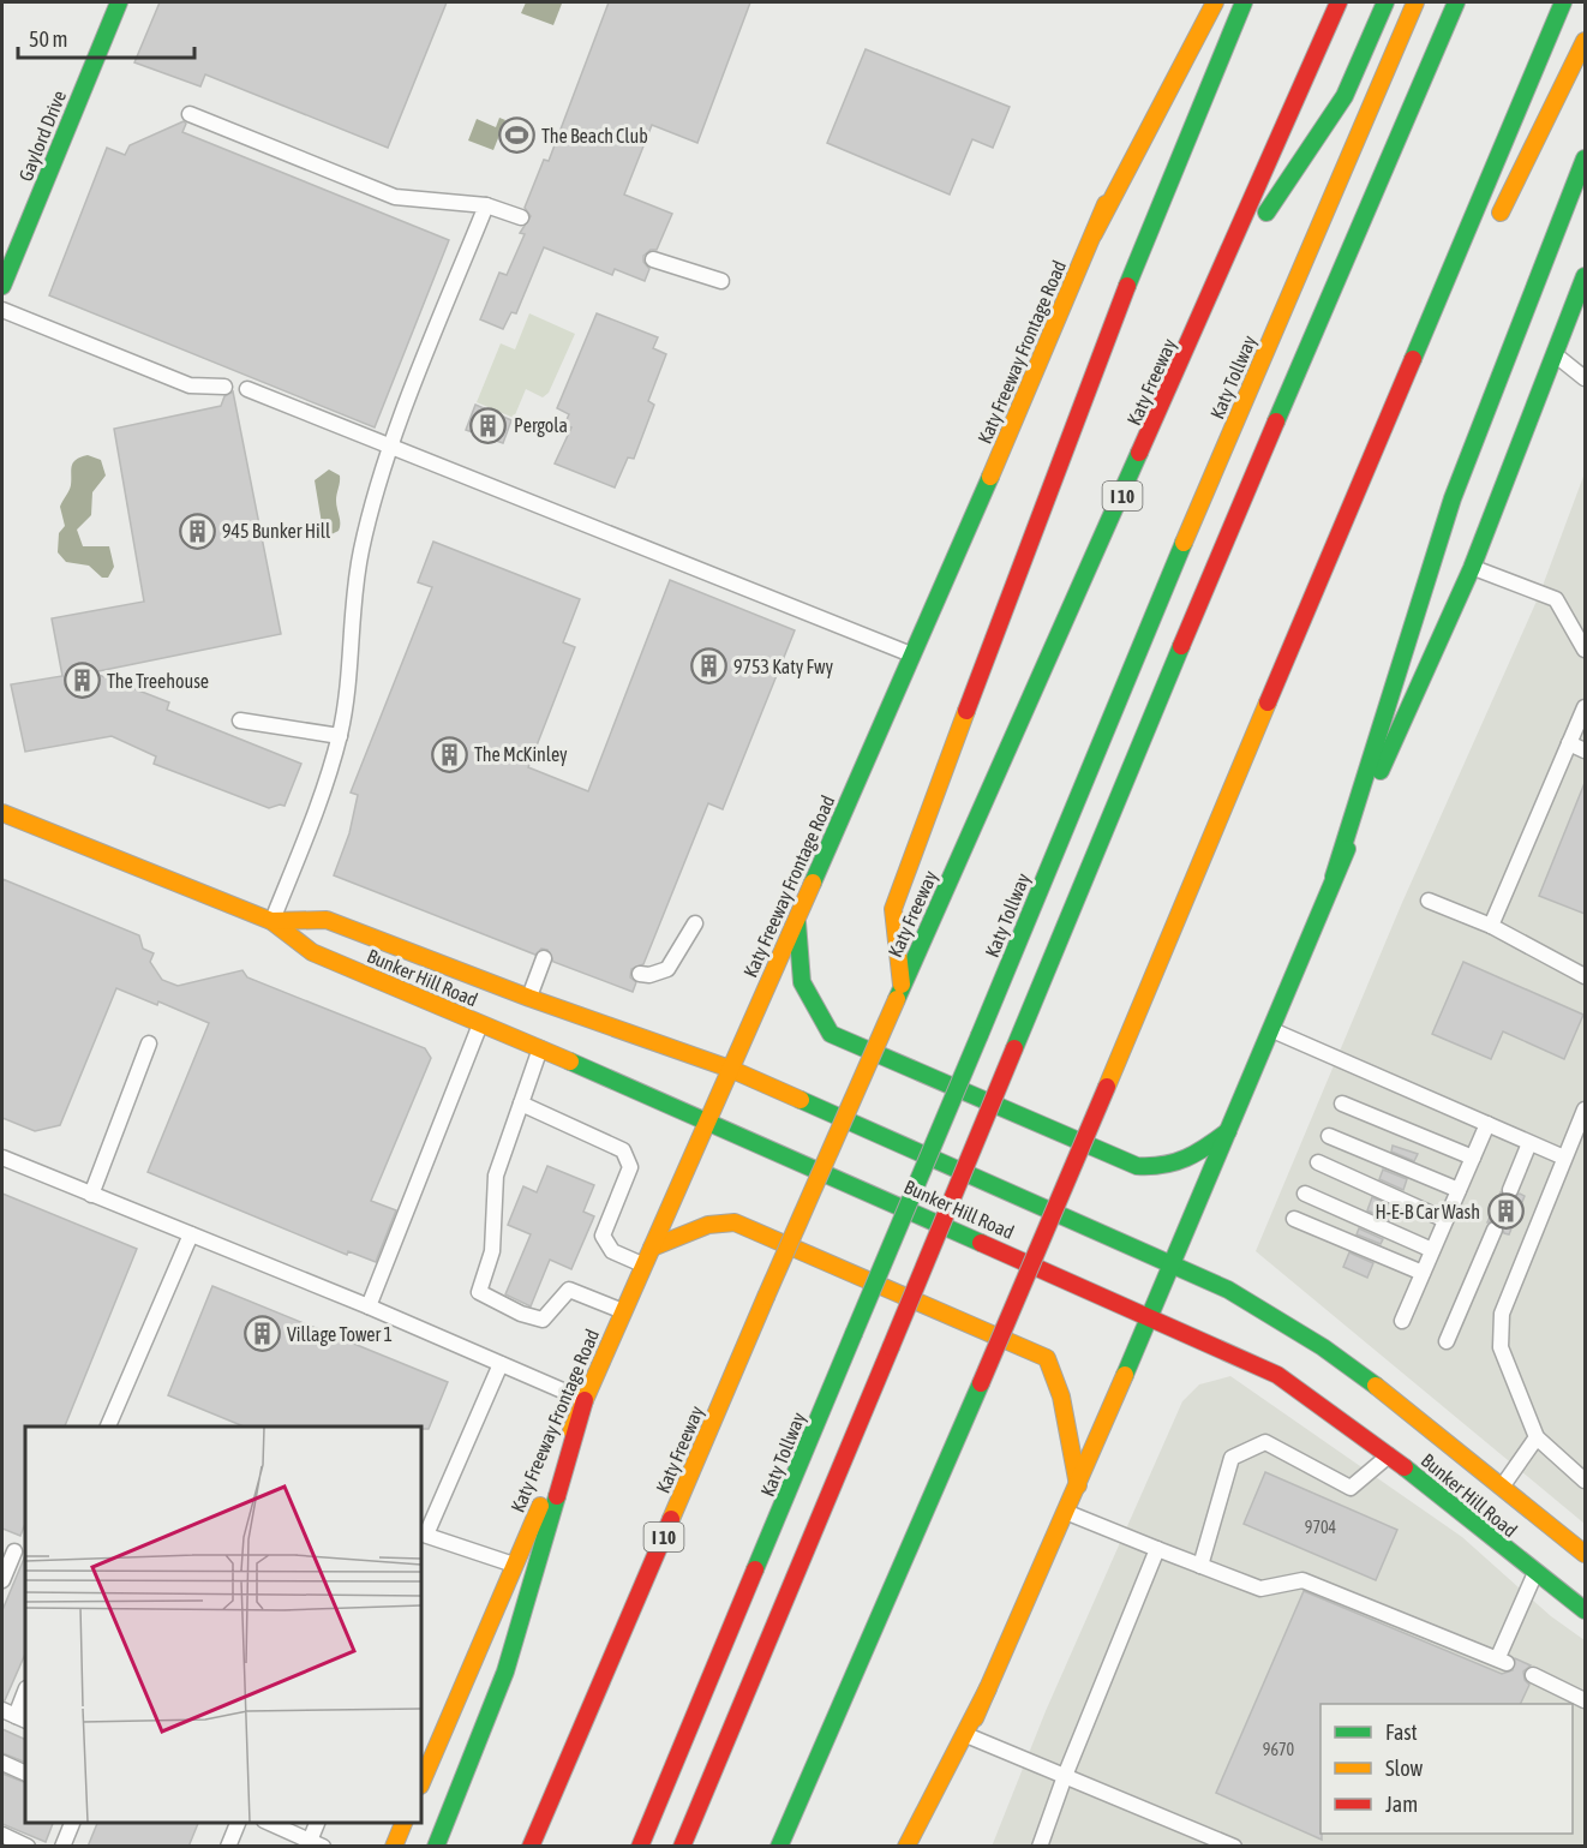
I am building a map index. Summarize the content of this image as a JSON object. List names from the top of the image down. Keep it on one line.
{"streets":{"main road":["Gaylord Drive","Katy Freeway Frontage Road","Katy Tollway","Katy Freeway","I 10","Bunker Hill Road"]},"crossings":[["Katy Freeway Frontage Road","Bunker Hill Road"]],"places":{"sports":["The Beach Club"],"building":["Pergola","945 Bunker Hill","9753 Katy Fwy","The Treehouse","The McKinley","H-E-B Car Wash","Village Tower 1"]},"house_numbers":["9704","9670"],"legend":["Fast","Slow","Jam"],"scale_bar":"50 m"}
